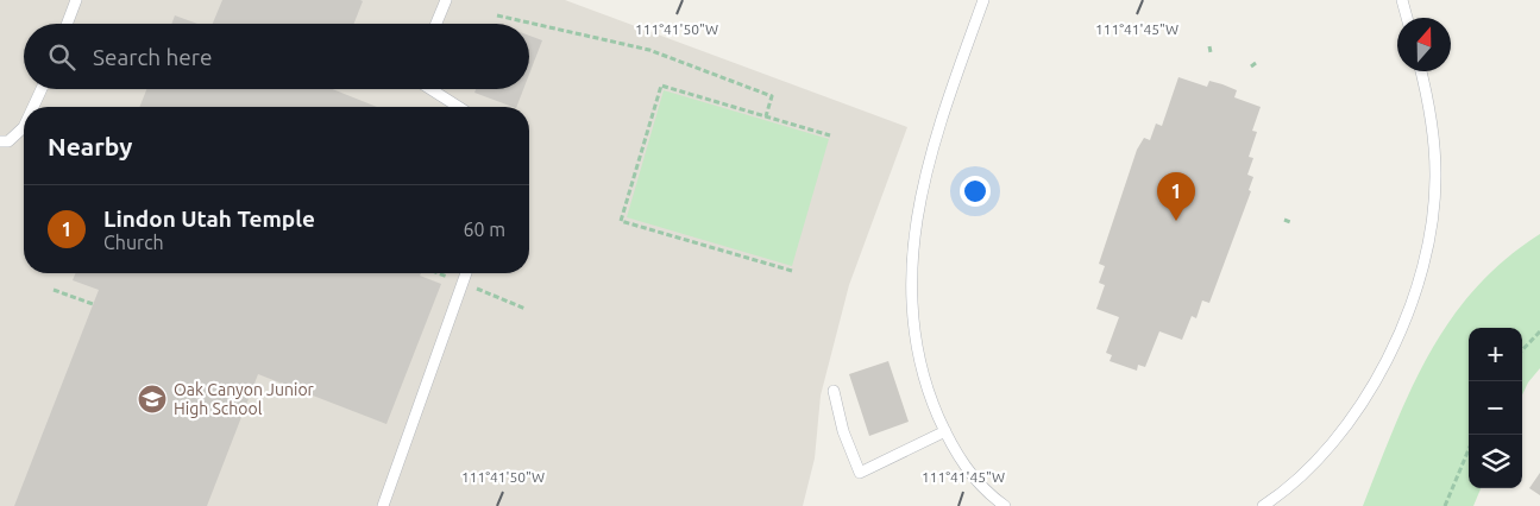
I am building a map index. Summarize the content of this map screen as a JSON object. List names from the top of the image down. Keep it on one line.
{"places":{"school or university":["Oak Canyon Junior High School"]},"north":"top","page":{"search":"Search here","heading":"Nearby","pins":"1","list":[{"mark":"1","name":"Lindon Utah Temple","note":"Church","value":"60 m"}],"map_buttons":["+","−"]},"coordinates":["111°41'50\"W","111°41'45\"W"]}
